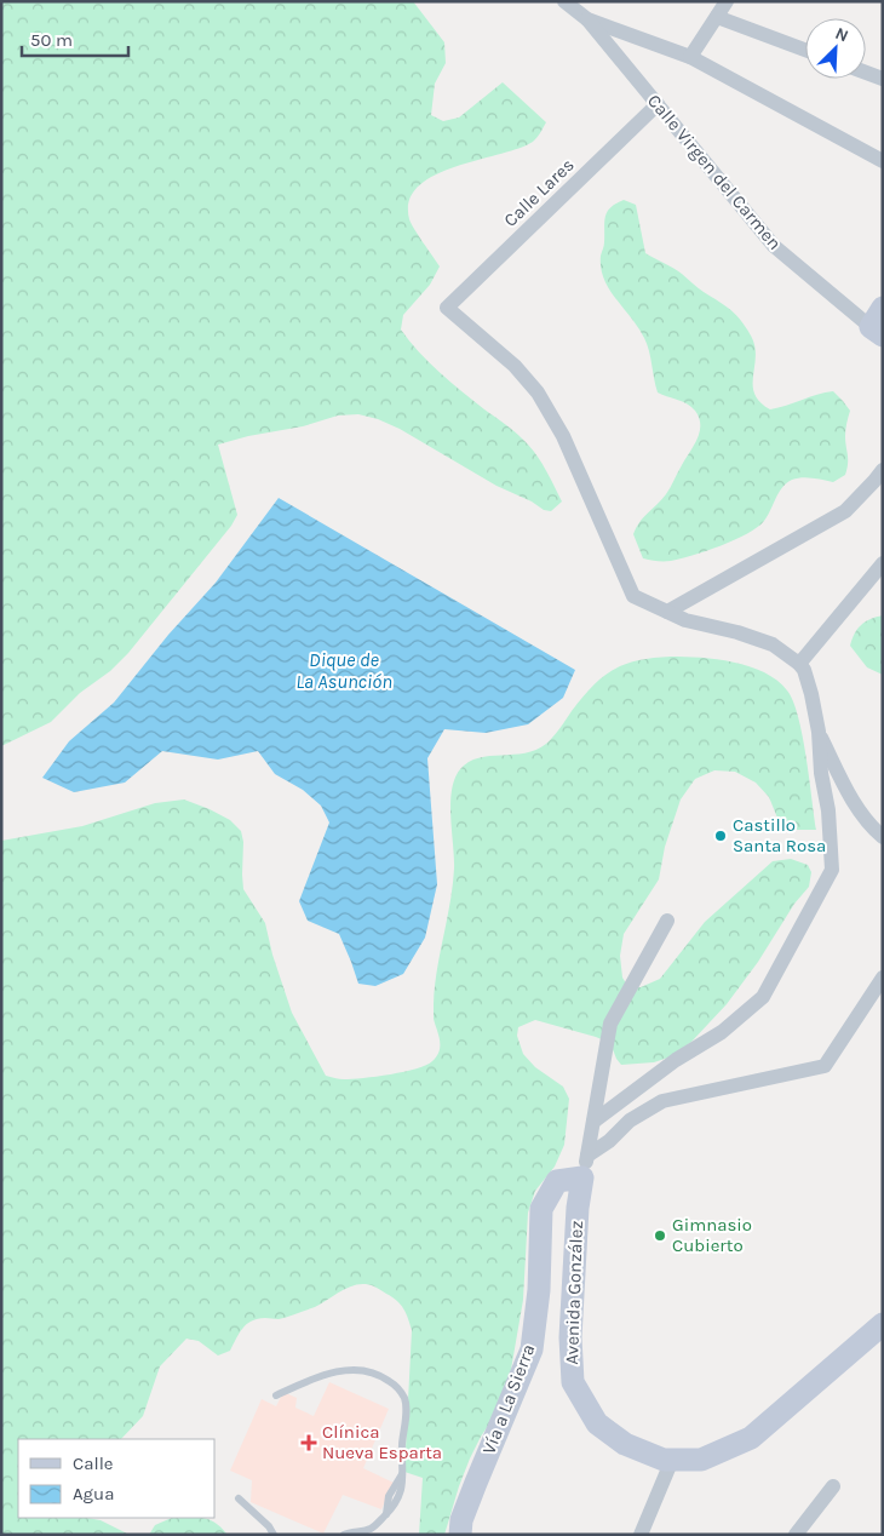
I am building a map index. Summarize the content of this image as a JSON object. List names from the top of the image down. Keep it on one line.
{"streets":{"street":["Calle Virgen del Carmen","Calle Lares","Avenida González","Vía a La Sierra"]},"crossings":[["Calle Virgen del Carmen","Calle Lares"],["Avenida González","Vía a La Sierra"]],"water":["Dique de La Asunción"],"places":{"other":["Castillo Santa Rosa","Gimnasio Cubierto"],"health":["Clínica Nueva Esparta"]},"legend":["Calle","Agua"],"scale_bar":"50 m","north":"top right"}
